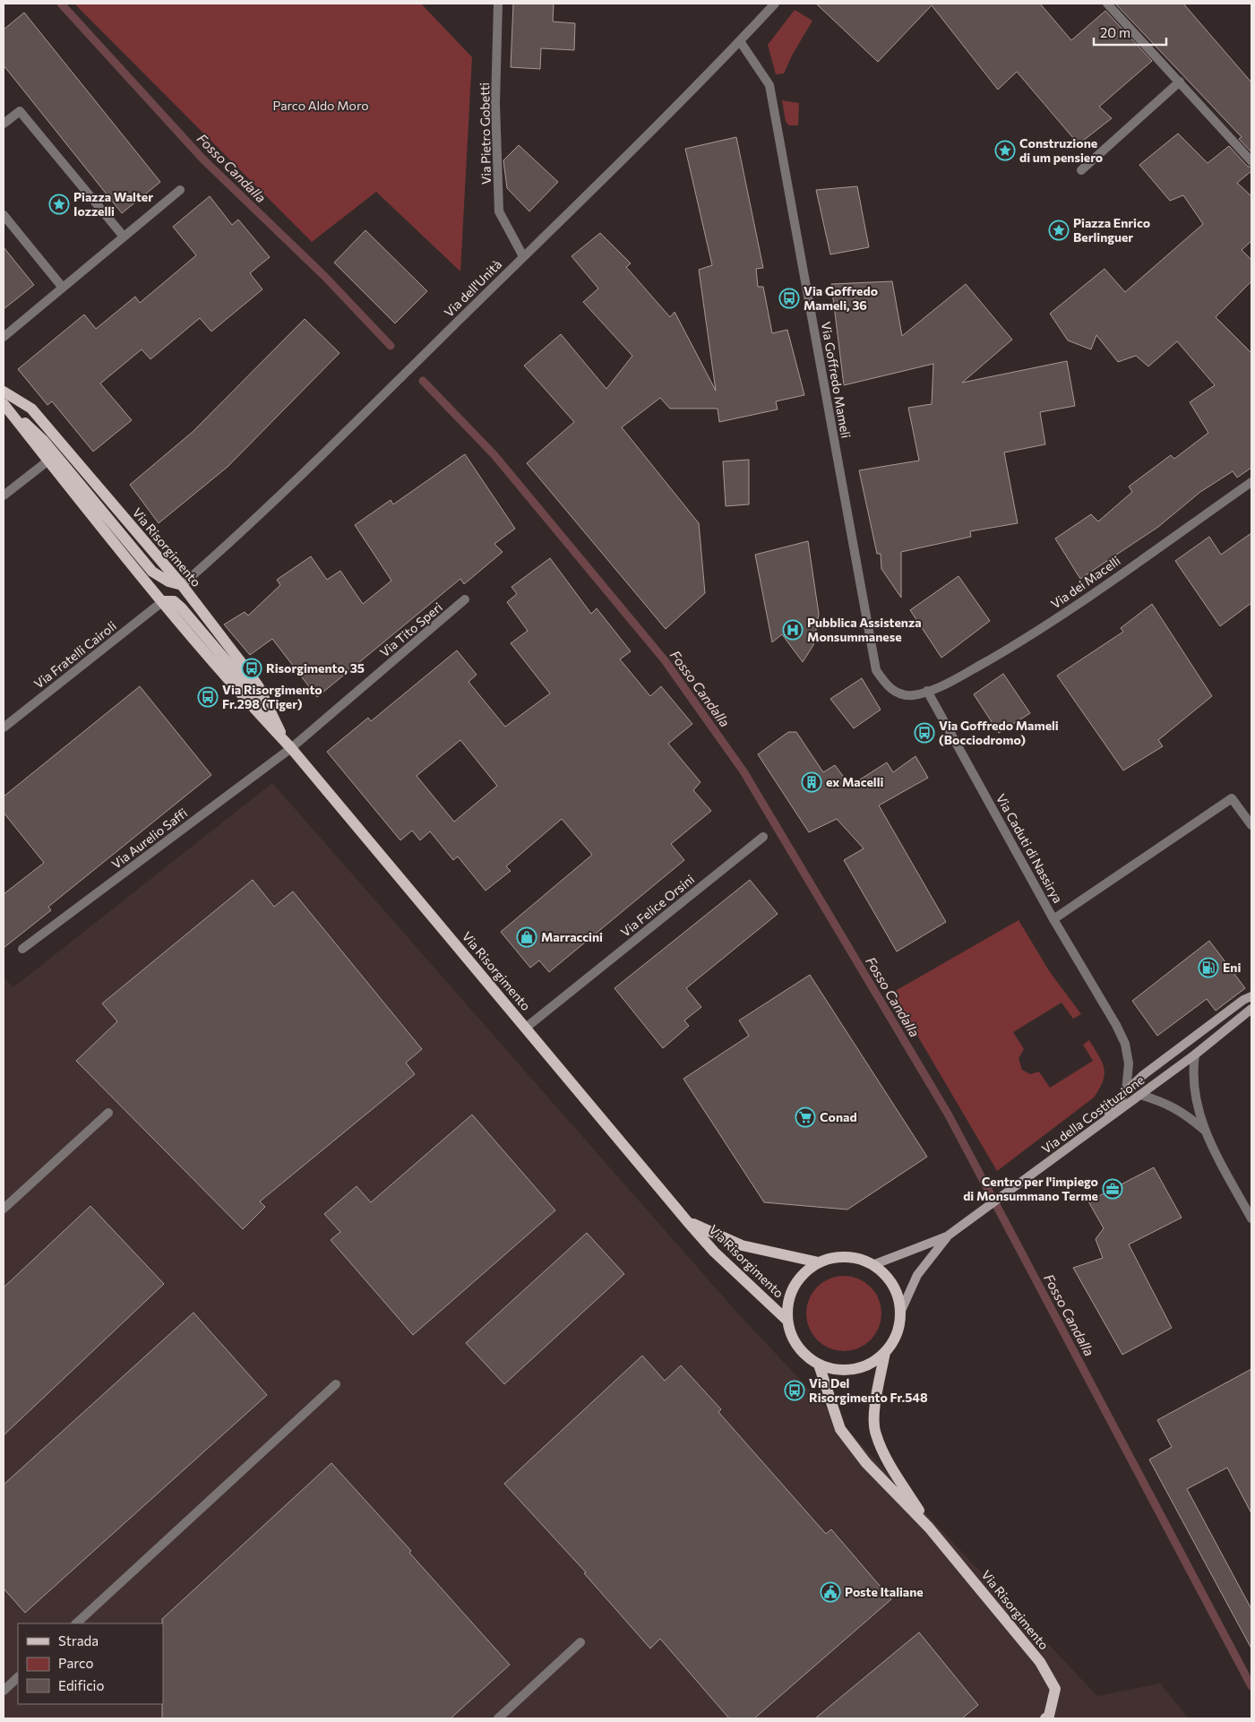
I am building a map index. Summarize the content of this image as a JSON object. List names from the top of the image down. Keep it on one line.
{"streets":{"main road":["Via Risorgimento"],"street":["Via Pietro Gobetti","Via dell'Unità","Via Goffredo Mameli","Via dei Macelli","Via Tito Speri","Via Fratelli Cairoli","Via Aurelio Saffi","Via Caduti di Nassirya","Via Felice Orsini","Via della Costituzione"]},"crossings":[["Via Pietro Gobetti","Via dell'Unità"],["Via dell'Unità","Via Goffredo Mameli"],["Via dell'Unità","Via Risorgimento"],["Via Goffredo Mameli","Via dei Macelli"],["Via Goffredo Mameli","Via Caduti di Nassirya"],["Via Risorgimento","Via Tito Speri"],["Via Risorgimento","Via Fratelli Cairoli"],["Via Risorgimento","Via Aurelio Saffi"],["Via Risorgimento","Via Felice Orsini"],["Via Risorgimento","Via della Costituzione"],["Via dei Macelli","Via Caduti di Nassirya"],["Via Tito Speri","Via Aurelio Saffi"]],"water":["Fosso Candalla"],"parks":["Parco Aldo Moro"],"places":{"place":["Construzione di um pensiero","Piazza Walter Iozzelli","Piazza Enrico Berlinguer"],"bus stop":["Via Goffredo Mameli, 36","Risorgimento, 35","Via Risorgimento Fr.298 (Tiger)","Via Goffredo Mameli (Bocciodromo)","Via Del Risorgimento Fr.548"],"hospital":["Pubblica Assistenza Monsummanese"],"building":["ex Macelli"],"shop":["Marraccini"],"fuel station":["Eni"],"supermarket":["Conad"],"office":["Centro per l'impiego di Monsummano Terme"],"public building":["Poste Italiane"]},"legend":["Strada","Parco","Edificio"],"scale_bar":"20 m"}
